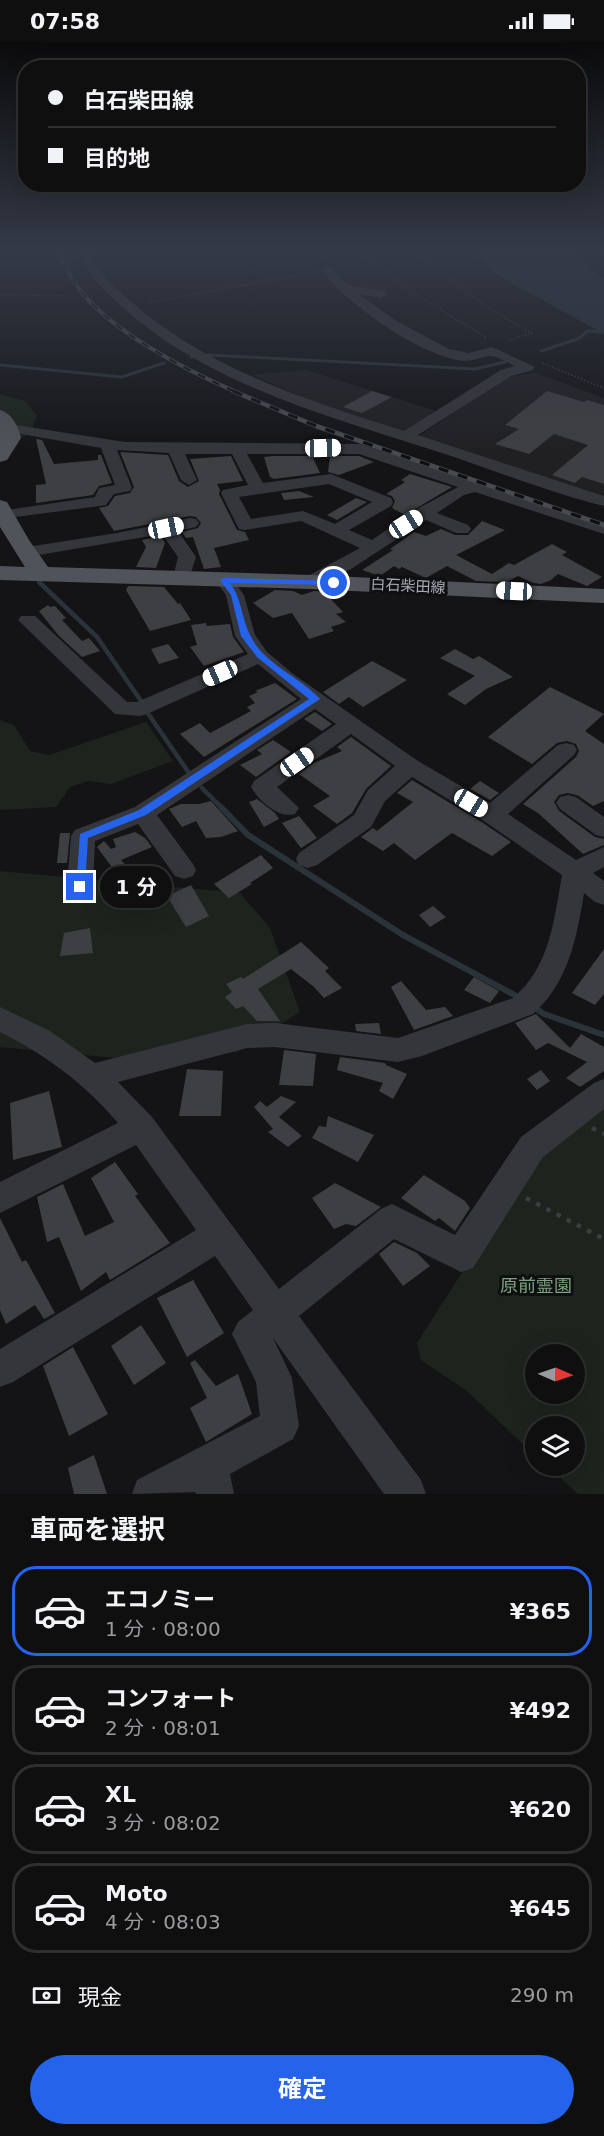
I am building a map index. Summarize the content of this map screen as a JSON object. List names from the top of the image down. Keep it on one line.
{"streets":{"main road":["白石柴田線"]},"parks":["原前霊園"],"north":"right","page":{"status":"07:58","banner":["白石柴田線","目的地"],"bubble":"1 分","heading":"車両を選択","list":[{"name":"エコノミー","note":"1 分 · 08:00","value":"¥365"},{"name":"コンフォート","note":"2 分 · 08:01","value":"¥492"},{"name":"XL","note":"3 分 · 08:02","value":"¥620"},{"name":"Moto","note":"4 分 · 08:03","value":"¥645"}],"pay":["現金","290 m"],"buttons":"確定"}}
